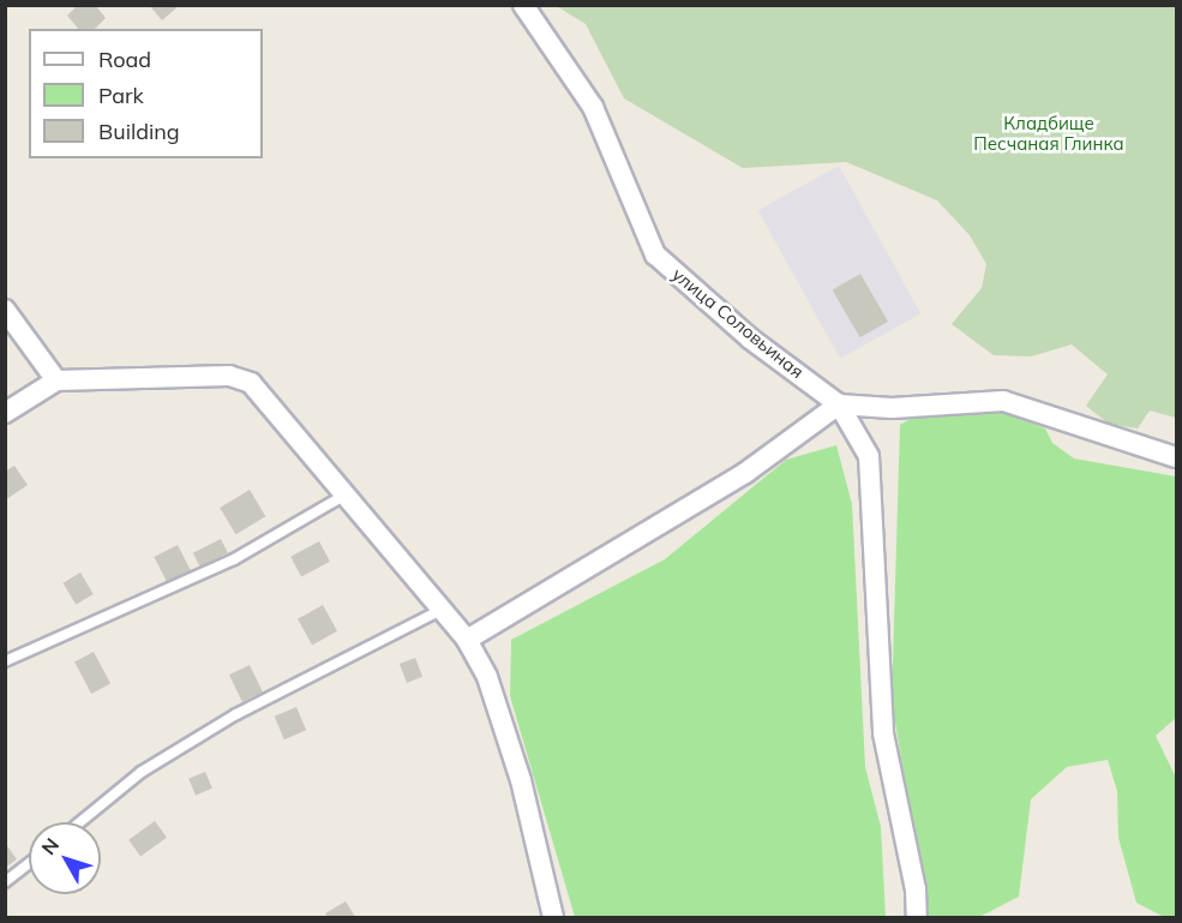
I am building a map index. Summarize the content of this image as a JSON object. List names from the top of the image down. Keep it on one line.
{"streets":{"street":["улица Соловьиная"]},"parks":["Кладбище Песчаная Глинка"],"legend":["Road","Park","Building"],"north":"top left"}
